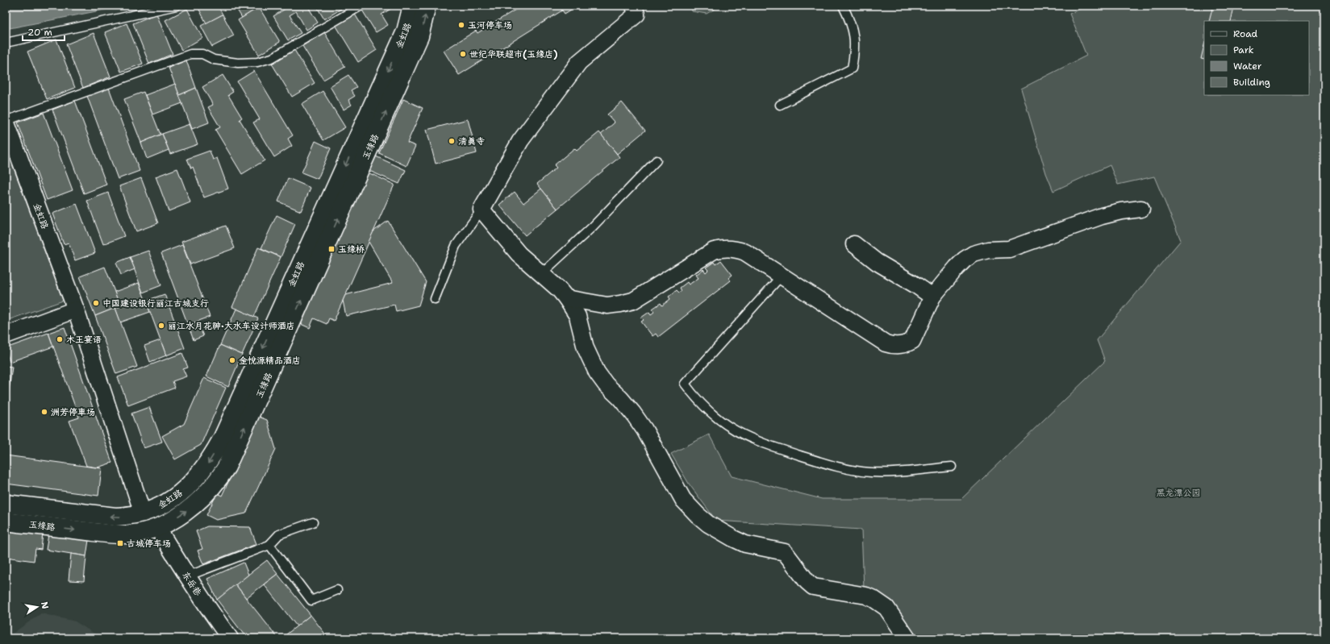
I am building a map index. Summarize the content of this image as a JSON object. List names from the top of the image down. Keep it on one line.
{"streets":{"main road":["金虹路","玉缘路"],"street":["东岳巷"]},"crossings":[["玉缘路","东岳巷"]],"one_way":["金虹路","玉缘路"],"parks":["黑龙潭公园"],"places":{"other":["玉河停车场","世纪华联超市(玉缘店)","清真寺","中国建设银行丽江古城支行","丽江水月花神·大水车设计师酒店","木王宴语","金悦源精品酒店","洲芳停車场"],"transit":["玉缘桥","古城停车场"]},"legend":["Road","Park","Water","Building"],"scale_bar":"20 m","north":"right"}
